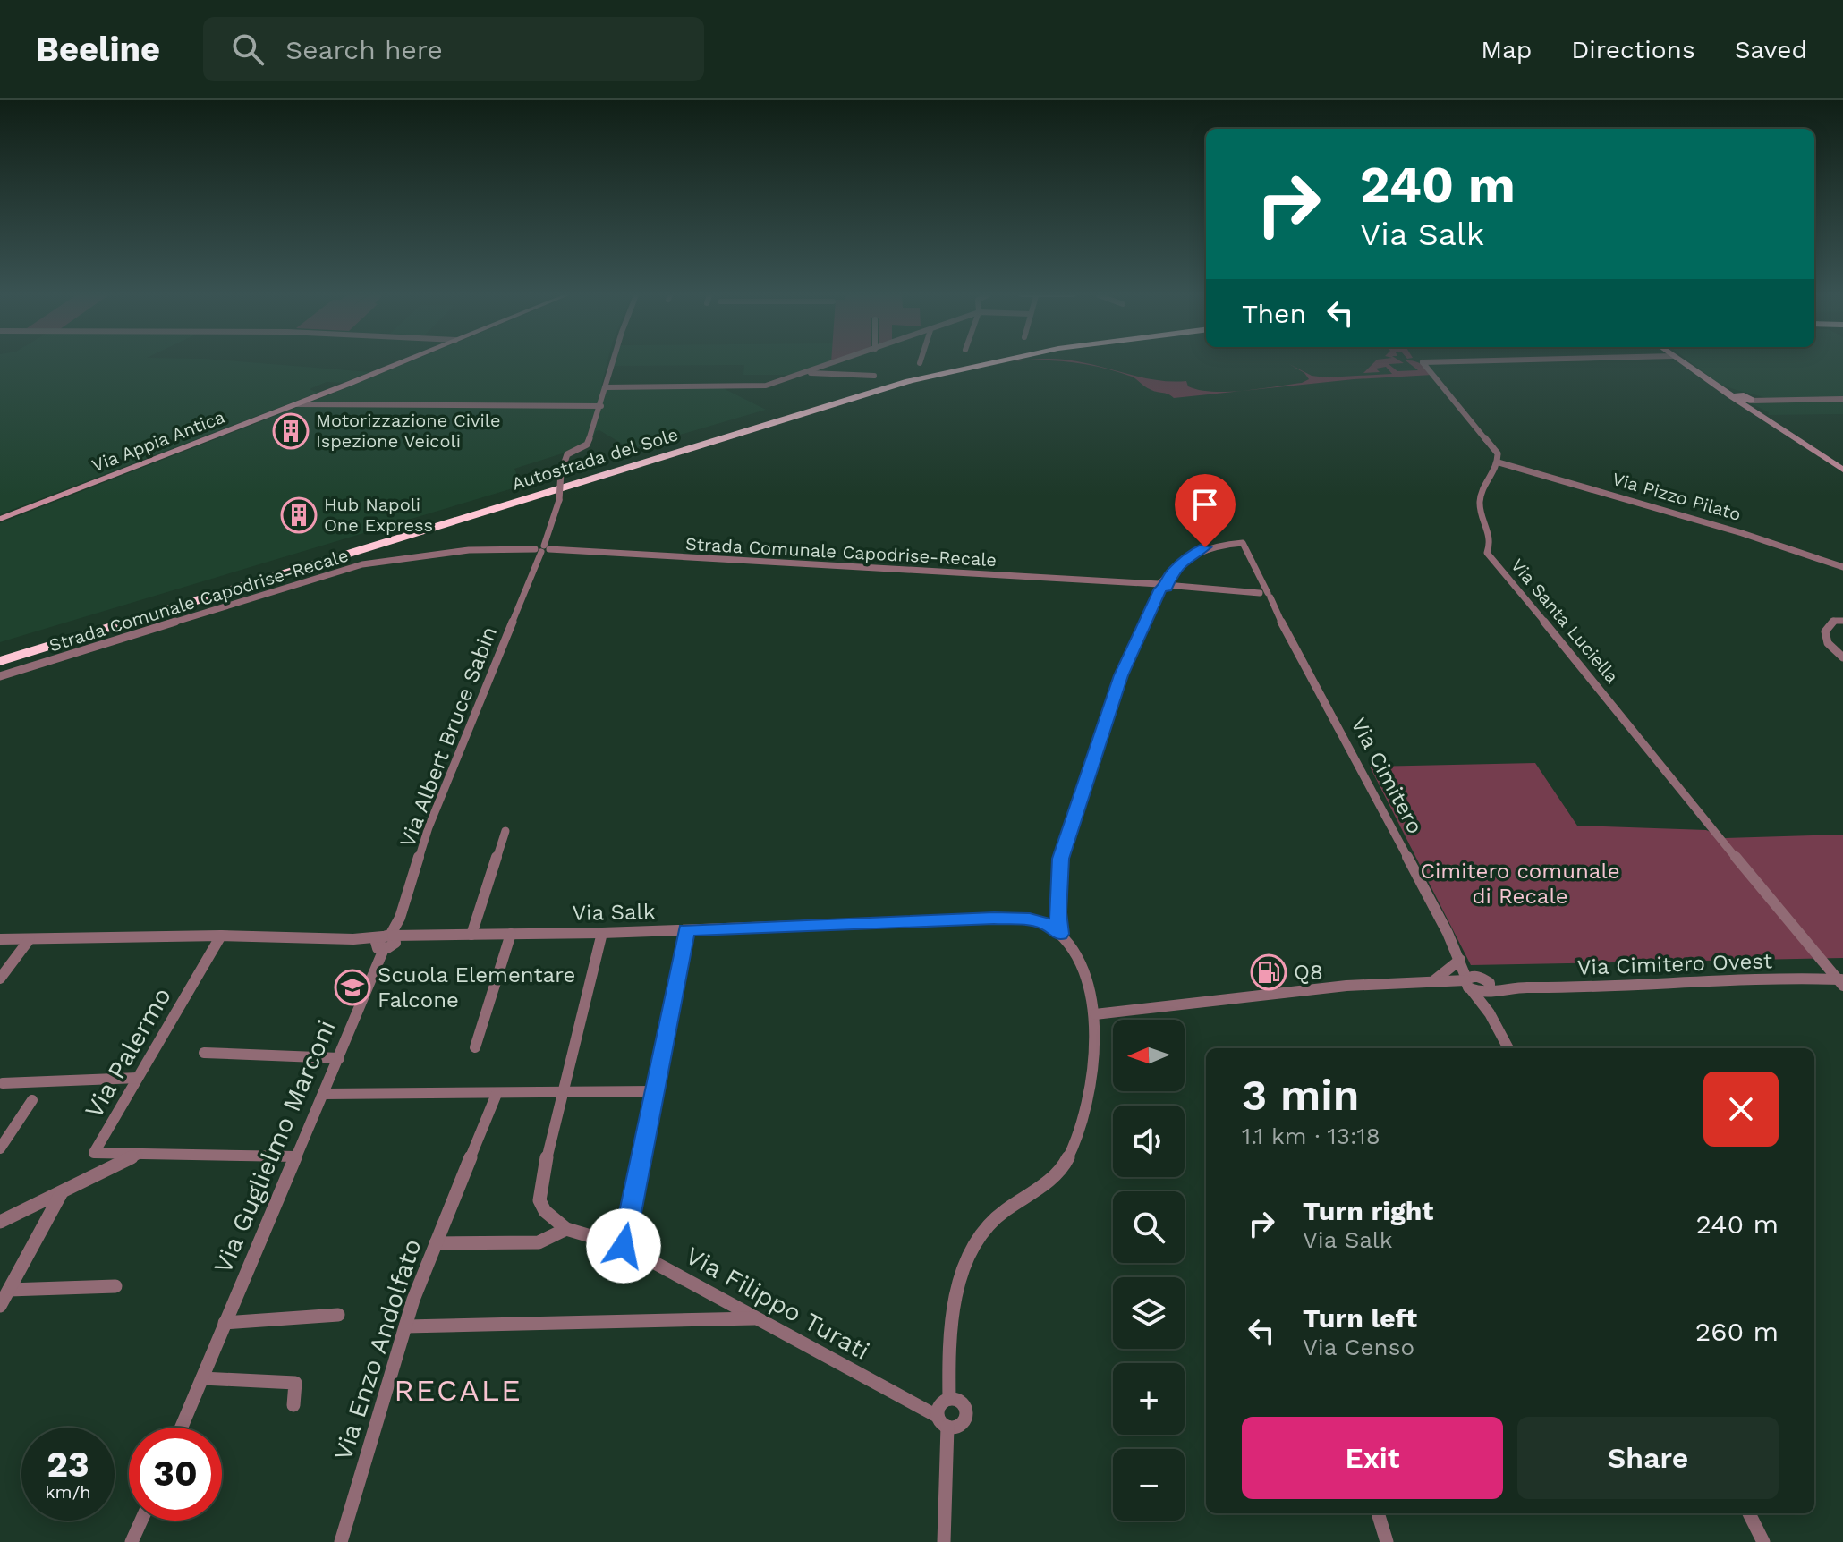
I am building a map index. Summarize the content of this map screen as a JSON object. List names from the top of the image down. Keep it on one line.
{"streets":{"highway":["Autostrada del Sole"],"street":["Via Appia Antica","Via Pizzo Pilato","Strada Comunale Capodrise-Recale","Via Santa Luciella","Via Albert Bruce Sabin","Via Cimitero","Via Salk","Via Cimitero Ovest","Via Palermo","Via Guglielmo Marconi","Via Filippo Turati","Via Enzo Andolfato"]},"crossings":[["Via Pizzo Pilato","Via Santa Luciella"],["Strada Comunale Capodrise-Recale","Via Albert Bruce Sabin"],["Strada Comunale Capodrise-Recale","Via Cimitero"],["Via Santa Luciella","Via Cimitero Ovest"],["Via Albert Bruce Sabin","Via Salk"],["Via Albert Bruce Sabin","Via Guglielmo Marconi"],["Via Cimitero","Via Cimitero Ovest"],["Via Salk","Via Guglielmo Marconi"],["Via Salk","Via Filippo Turati"]],"districts":["RECALE"],"parks":["Cimitero comunale di Recale"],"places":{"building":["Motorizzazione Civile Ispezione Veicoli","Hub Napoli One Express"],"fuel station":["Q8"],"school or university":["Scuola Elementare Falcone"]},"north":"left","page":{"header":"Beeline","search":"Search here","nav":["Map","Directions","Saved"],"turn":["240 m","Via Salk"],"then":"Then","map_buttons":["+","−"],"heading":["3 min","1.1 km · 13:18"],"list":[{"name":"Turn right","note":"Via Salk","value":"240 m"},{"name":"Turn left","note":"Via Censo","value":"260 m"}],"buttons":["Exit","Share"],"speed":"23 km/h","limit":"30"}}
